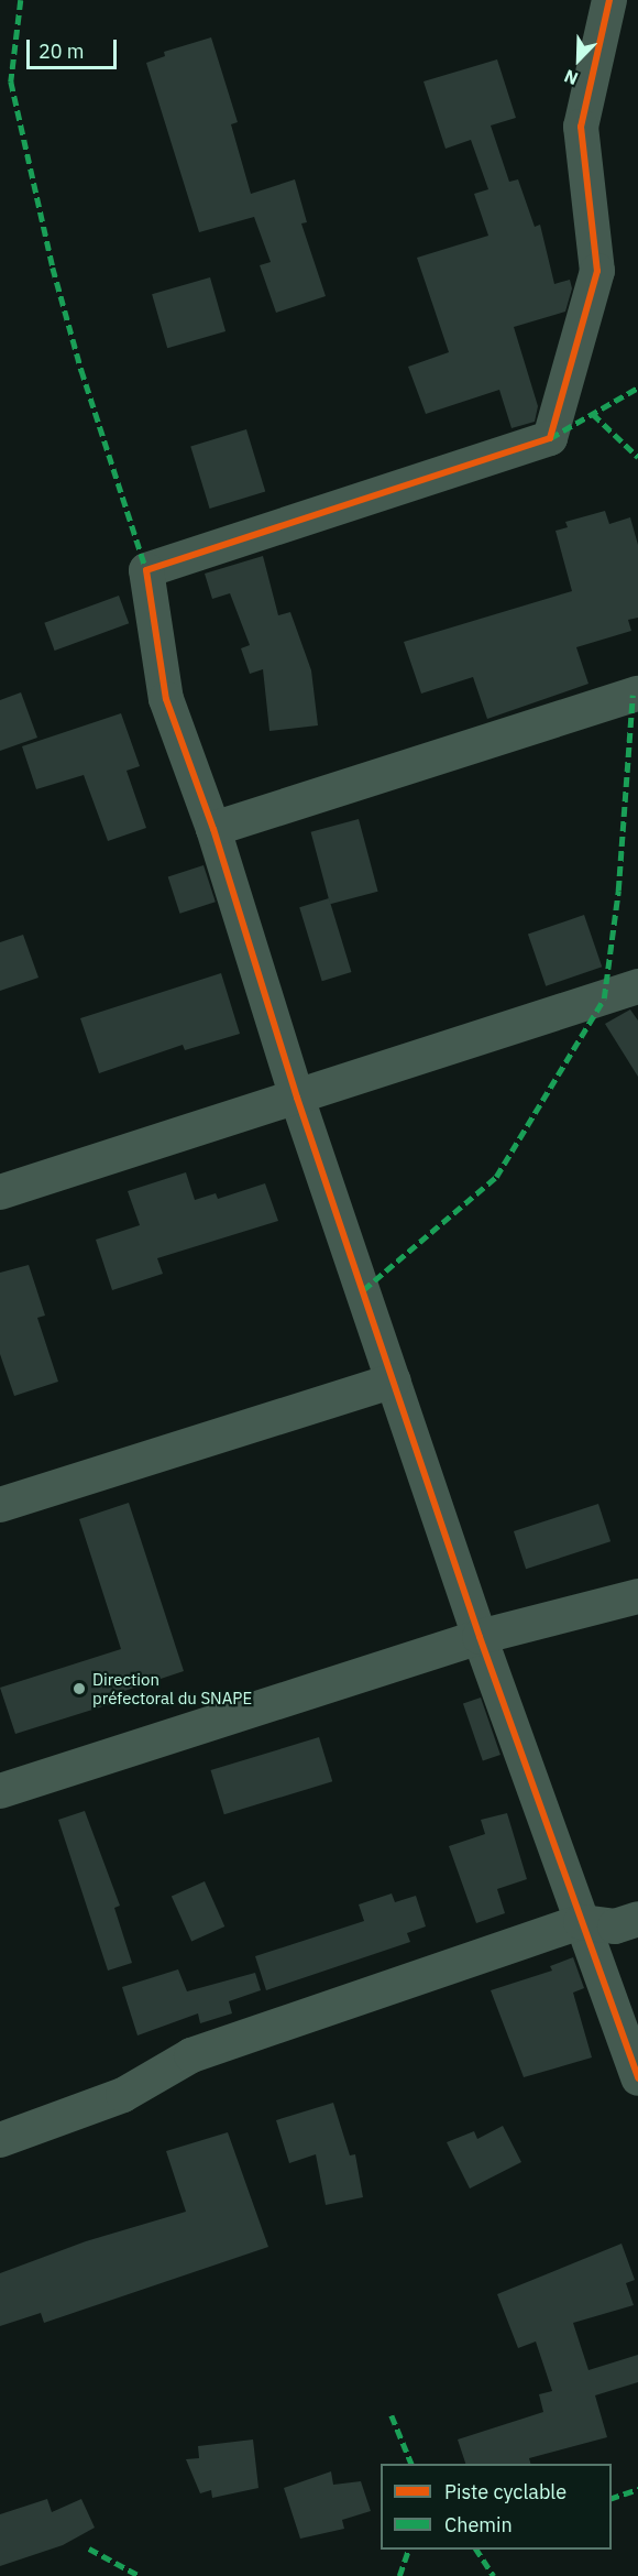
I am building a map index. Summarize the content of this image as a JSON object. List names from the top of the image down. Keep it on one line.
{"places":["Direction préfectoral du SNAPE"],"legend":["Piste cyclable","Chemin"],"scale_bar":"20 m","north":"bottom left"}
